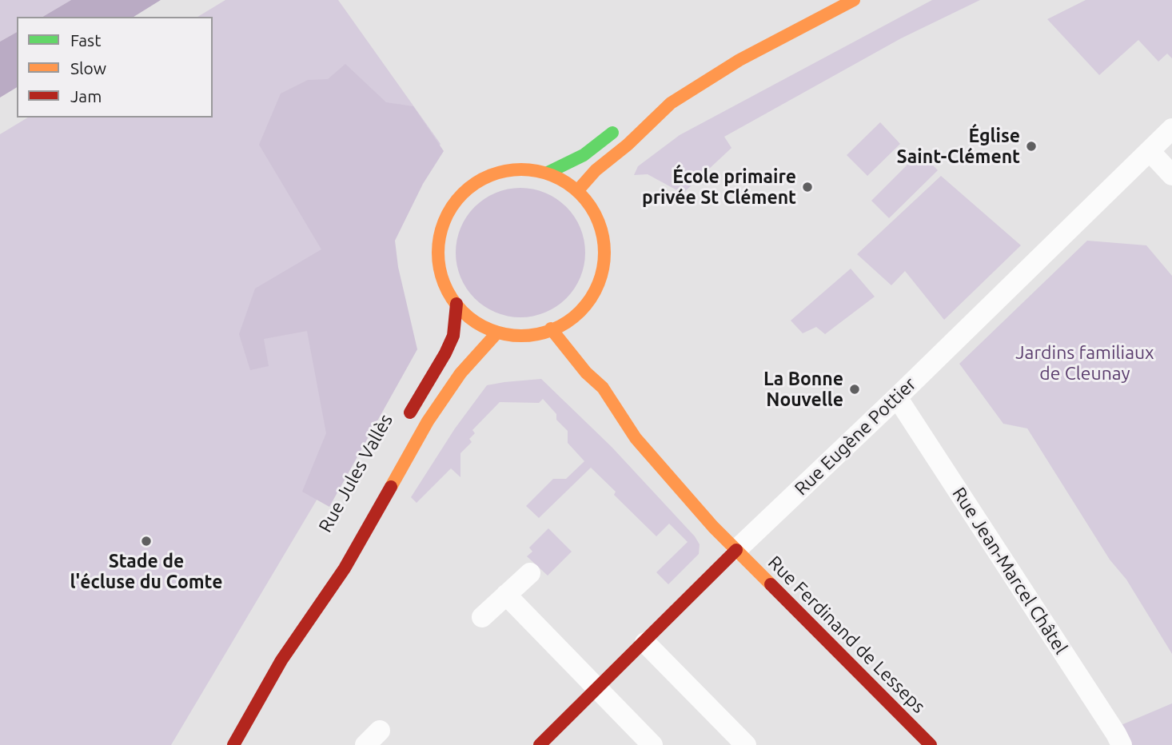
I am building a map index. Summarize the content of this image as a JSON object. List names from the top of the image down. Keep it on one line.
{"streets":{"main road":["Rue Eugène Pottier","Rue Jules Vallès","Rue Ferdinand de Lesseps"],"street":["Rue Jean-Marcel Châtel"]},"crossings":[["Rue Eugène Pottier","Rue Jean-Marcel Châtel"],["Rue Eugène Pottier","Rue Ferdinand de Lesseps"]],"parks":["Jardins familiaux de Cleunay"],"places":["Église Saint-Clément","École primaire privée St Clément","La Bonne Nouvelle","Stade de l'écluse du Comte"],"legend":["Fast","Slow","Jam"]}
